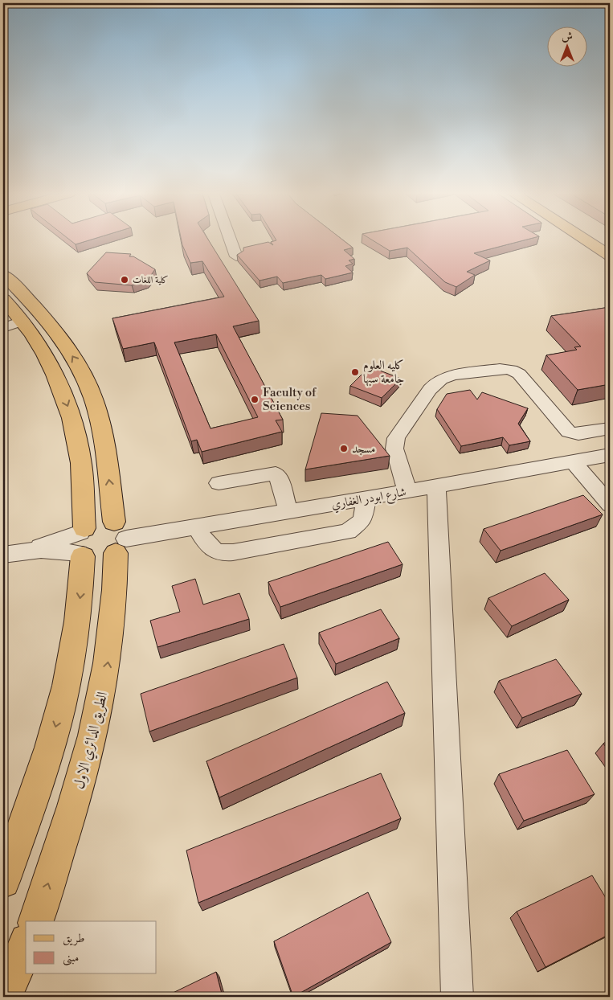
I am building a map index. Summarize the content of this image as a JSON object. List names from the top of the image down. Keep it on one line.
{"streets":{"main road":["الطريق الدائري الاول"],"street":["شارع ابودر الغفاري"]},"crossings":[["شارع ابودر الغفاري","الطريق الدائري الاول"]],"places":["كلية اللغات","كليه العلوم جامعة سبها","Faculty of Sciences","مسجد"],"legend":["طريق","مبنى"],"north":"top"}
